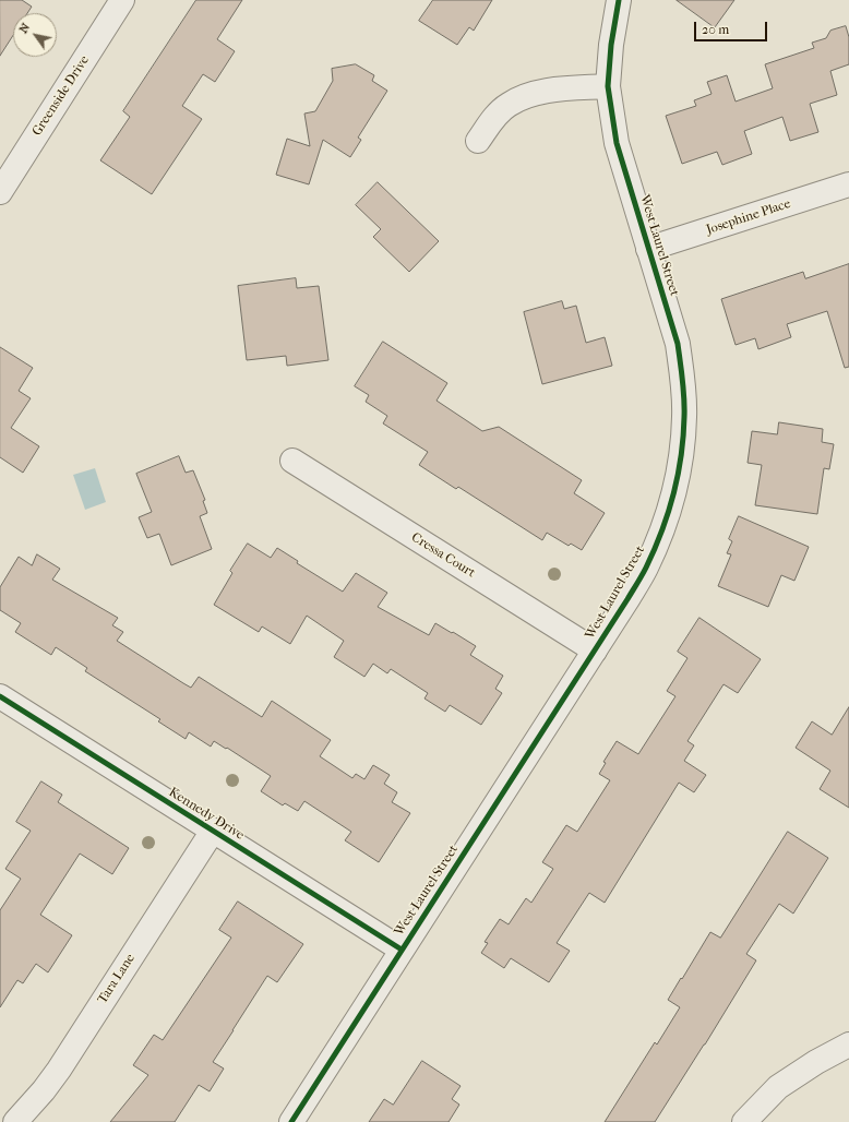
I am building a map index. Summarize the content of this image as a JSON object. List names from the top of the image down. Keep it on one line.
{"streets":{"street":["Greenside Drive","Josephine Place","West Laurel Street","Cressa Court","Kennedy Drive","Tara Lane"]},"crossings":[["Josephine Place","West Laurel Street"],["West Laurel Street","Cressa Court"],["West Laurel Street","Kennedy Drive"],["Kennedy Drive","Tara Lane"]],"scale_bar":"20 m","north":"top left"}
